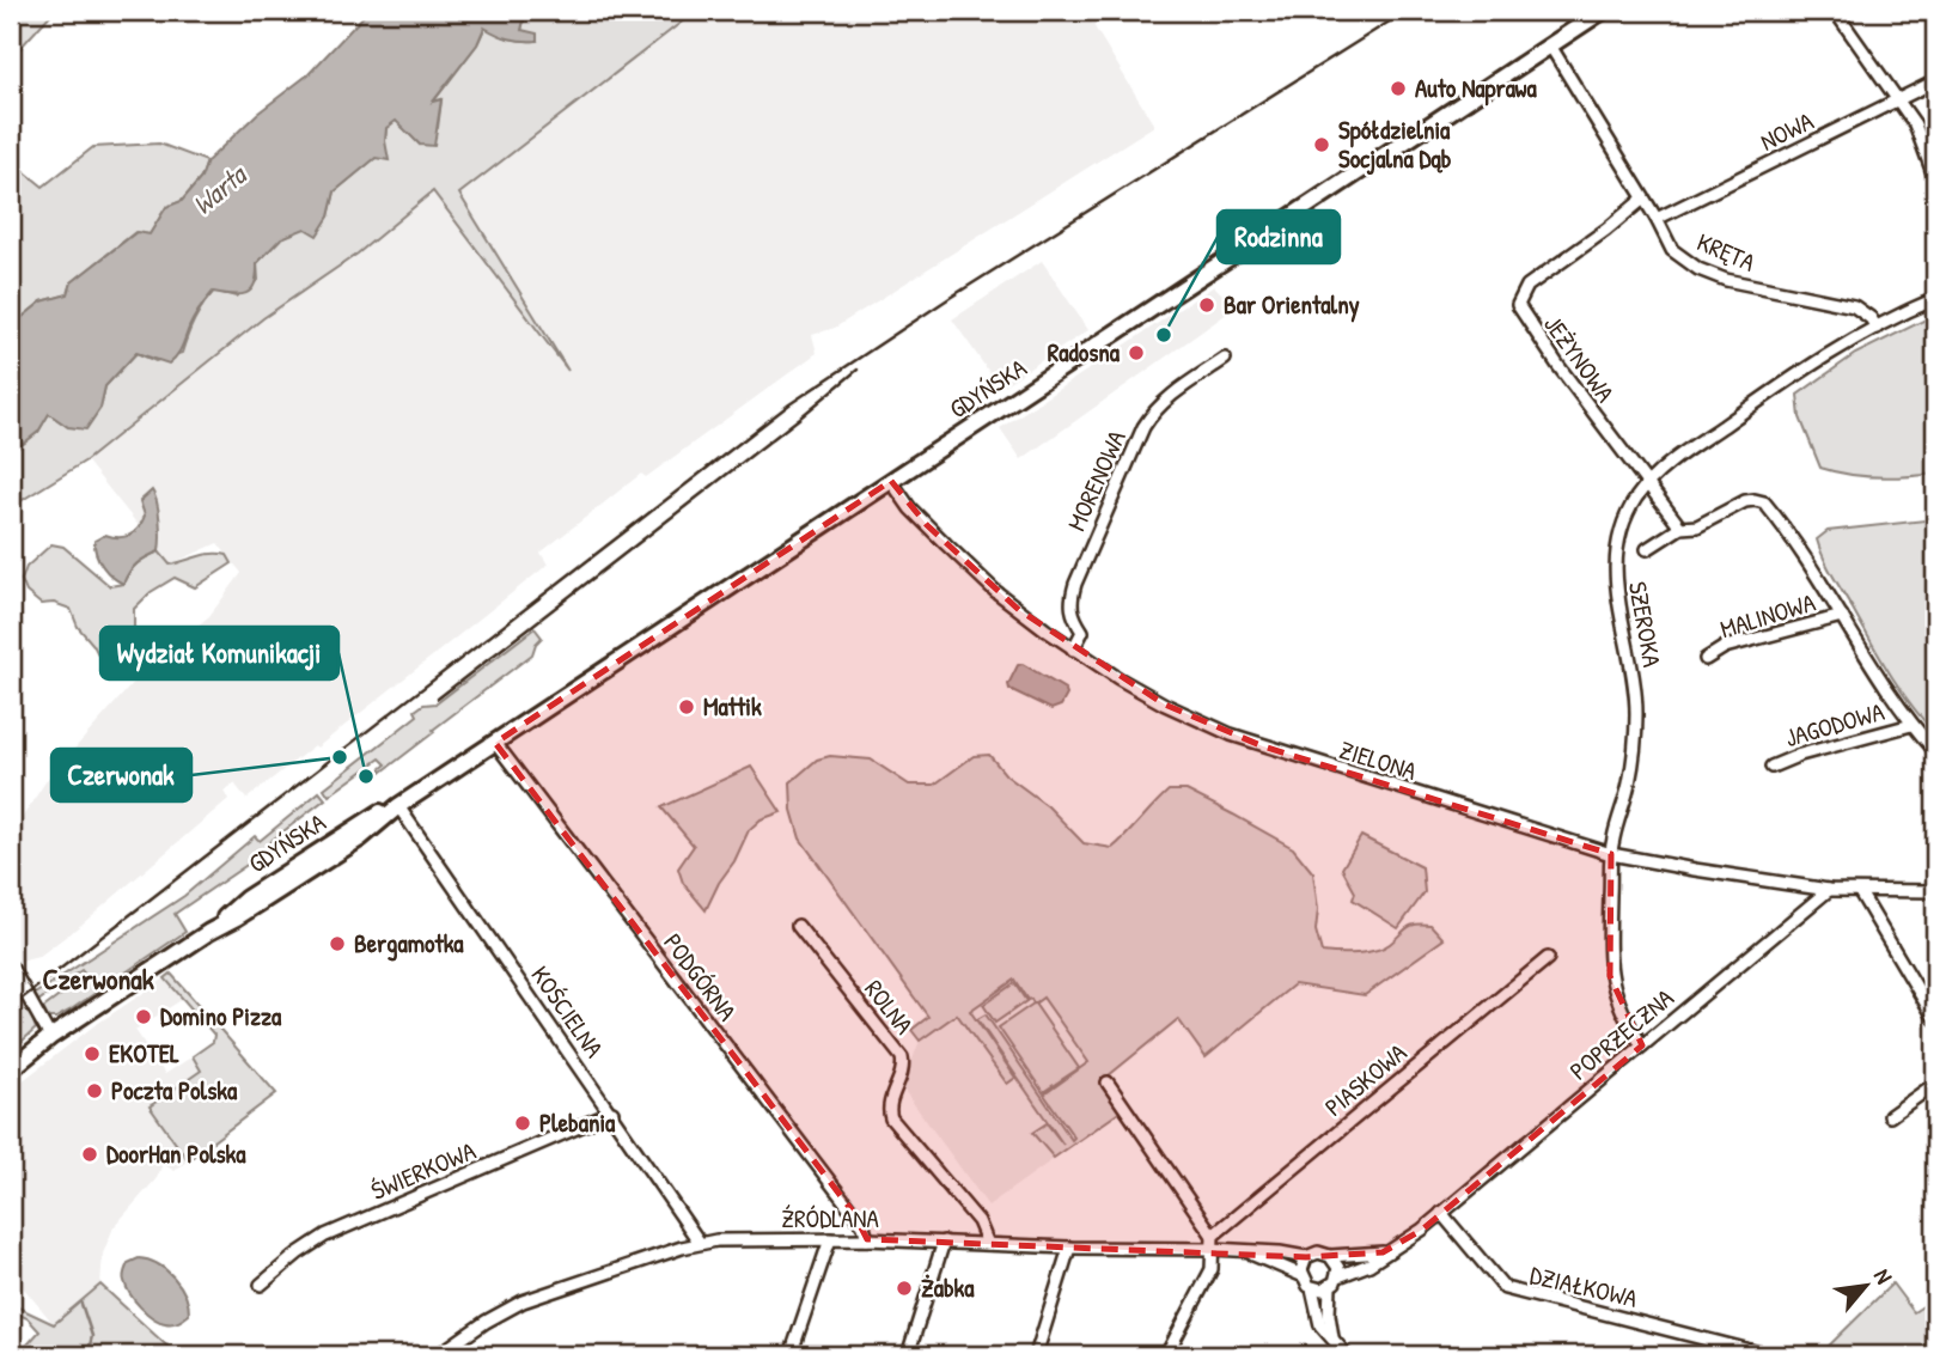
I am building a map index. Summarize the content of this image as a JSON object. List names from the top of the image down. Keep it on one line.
{"streets":{"main road":["GDYŃSKA"],"street":["NOWA","KRĘTA","JEŻYNOWA","MORENOWA","MALINOWA","SZEROKA","JAGODOWA","ZIELONA","PODGÓRNA","ROLNA","KOŚCIELNA","POPRZECZNA","PIASKOWA","ŚWIERKOWA","ŹRÓDLANA","DZIAŁKOWA"]},"crossings":[["NOWA","KRĘTA"],["KRĘTA","JEŻYNOWA"],["KRĘTA","GDYŃSKA"],["KRĘTA","SZEROKA"],["JEŻYNOWA","SZEROKA"],["GDYŃSKA","ZIELONA"],["GDYŃSKA","PODGÓRNA"],["GDYŃSKA","KOŚCIELNA"],["MORENOWA","ZIELONA"],["SZEROKA","ZIELONA"],["SZEROKA","POPRZECZNA"],["ZIELONA","POPRZECZNA"],["PODGÓRNA","ŹRÓDLANA"],["ROLNA","ŹRÓDLANA"],["KOŚCIELNA","ŚWIERKOWA"],["KOŚCIELNA","ŹRÓDLANA"],["POPRZECZNA","DZIAŁKOWA"]],"districts":["Czerwonak"],"water":["Warta"],"places":["Auto Naprawa","Spółdzielnia Socjalna Dąb","Bar Orientalny","Rodzinna","Radosna","Mattik","Czerwonak","Wydział Komunikacji","Bergamotka","Domino Pizza","EKOTEL","Poczta Polska","Plebania","DoorHan Polska","Żabka"],"north":"top right"}
